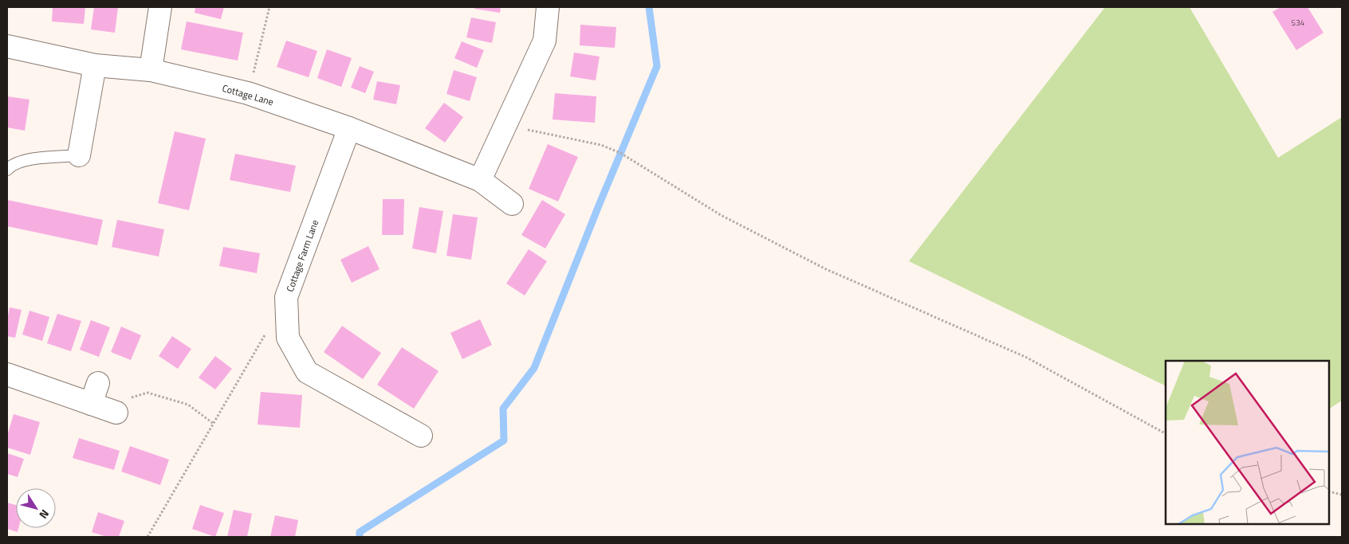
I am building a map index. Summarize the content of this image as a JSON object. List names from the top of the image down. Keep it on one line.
{"streets":{"street":["Cottage Lane","Cottage Farm Lane"]},"crossings":[["Cottage Lane","Cottage Farm Lane"]],"house_numbers":["534"],"north":"bottom right"}
